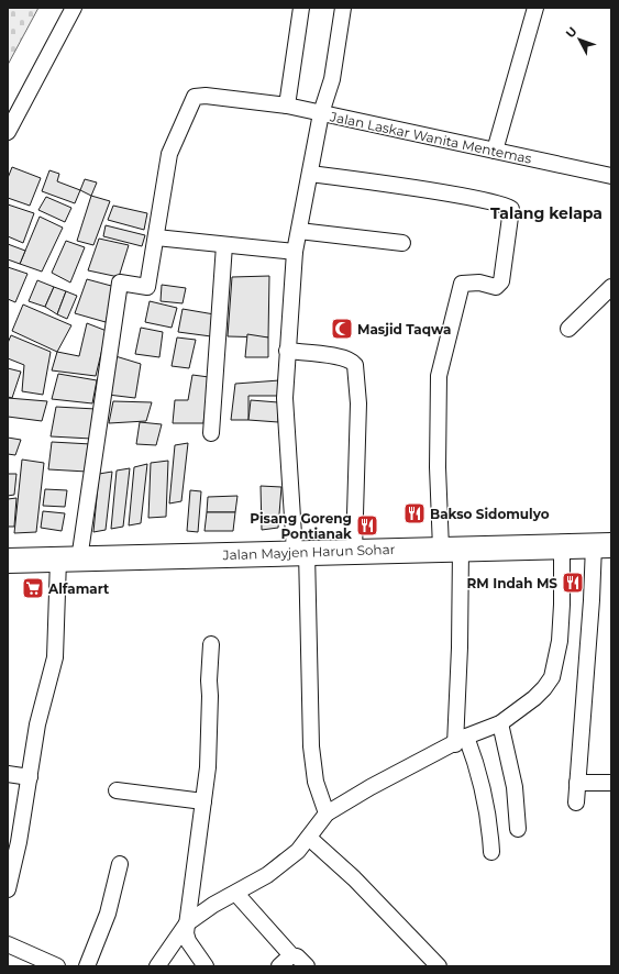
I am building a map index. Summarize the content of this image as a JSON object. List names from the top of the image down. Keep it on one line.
{"streets":{"main road":["Jalan Mayjen Harun Sohar"],"street":["Jalan Laskar Wanita Mentemas"]},"crossings":[["Jalan Laskar Wanita Mentemas","Jalan Mayjen Harun Sohar"]],"districts":["Talang kelapa"],"places":{"mosque":["Masjid Taqwa"],"restaurant":["Bakso Sidomulyo","Pisang Goreng Pontianak","RM Indah MS"],"supermarket":["Alfamart"]},"north":"top left"}
